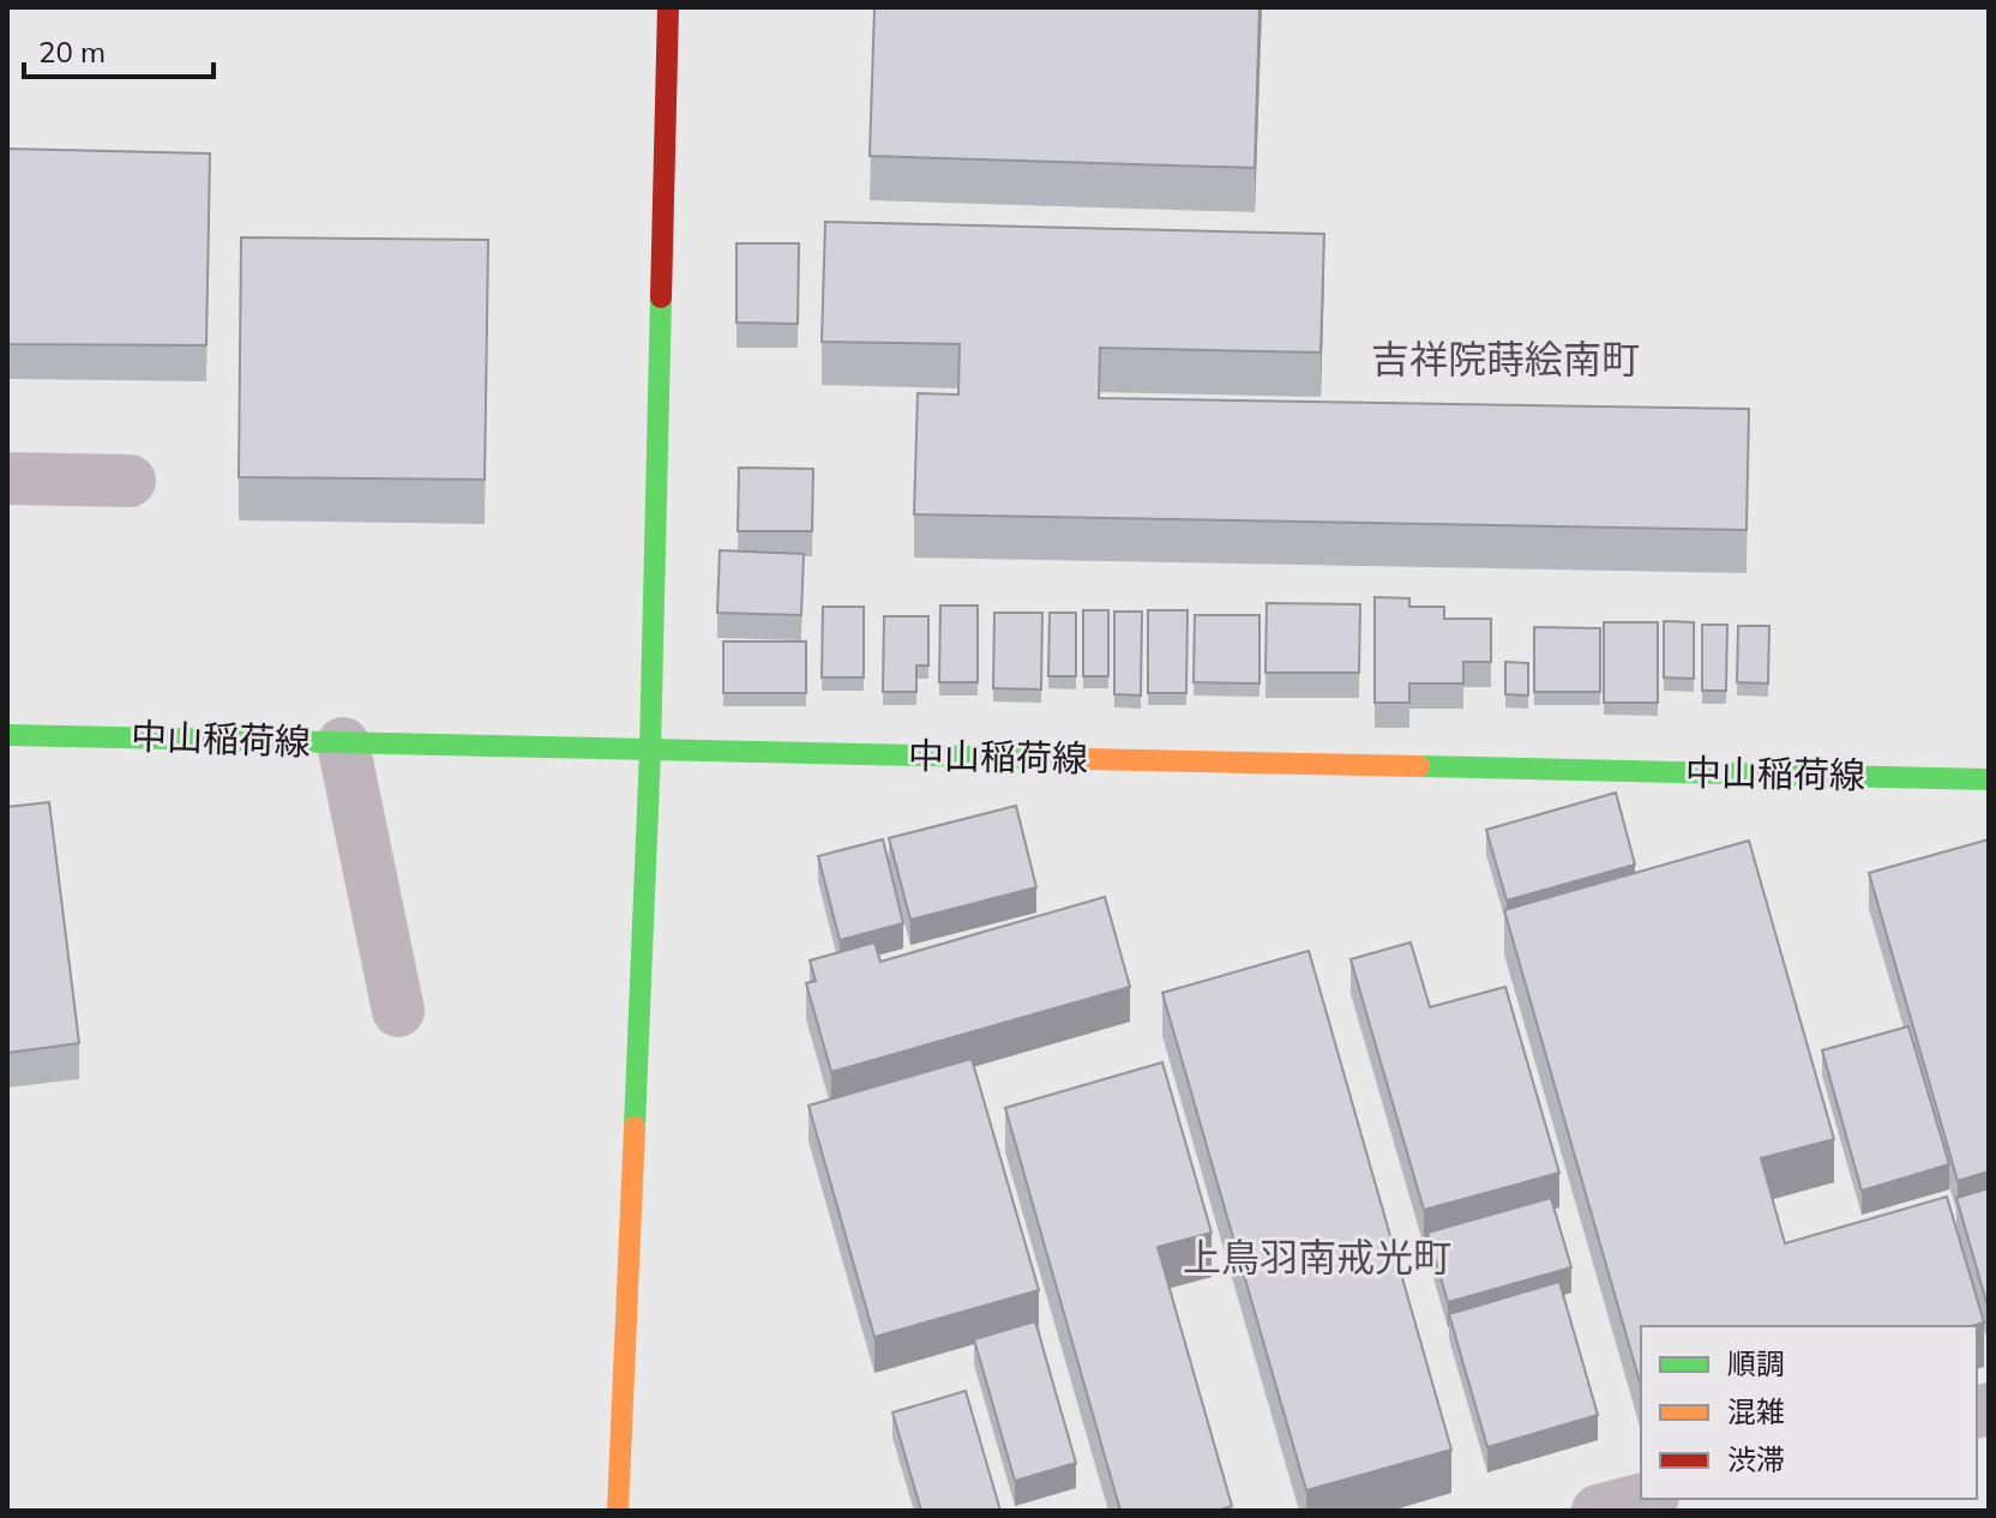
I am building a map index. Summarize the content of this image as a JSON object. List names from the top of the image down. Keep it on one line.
{"streets":{"main road":["中山稲荷線"]},"districts":["吉祥院蒔絵南町","上鳥羽南戒光町"],"legend":["順調","混雑","渋滞"],"scale_bar":"20 m"}
